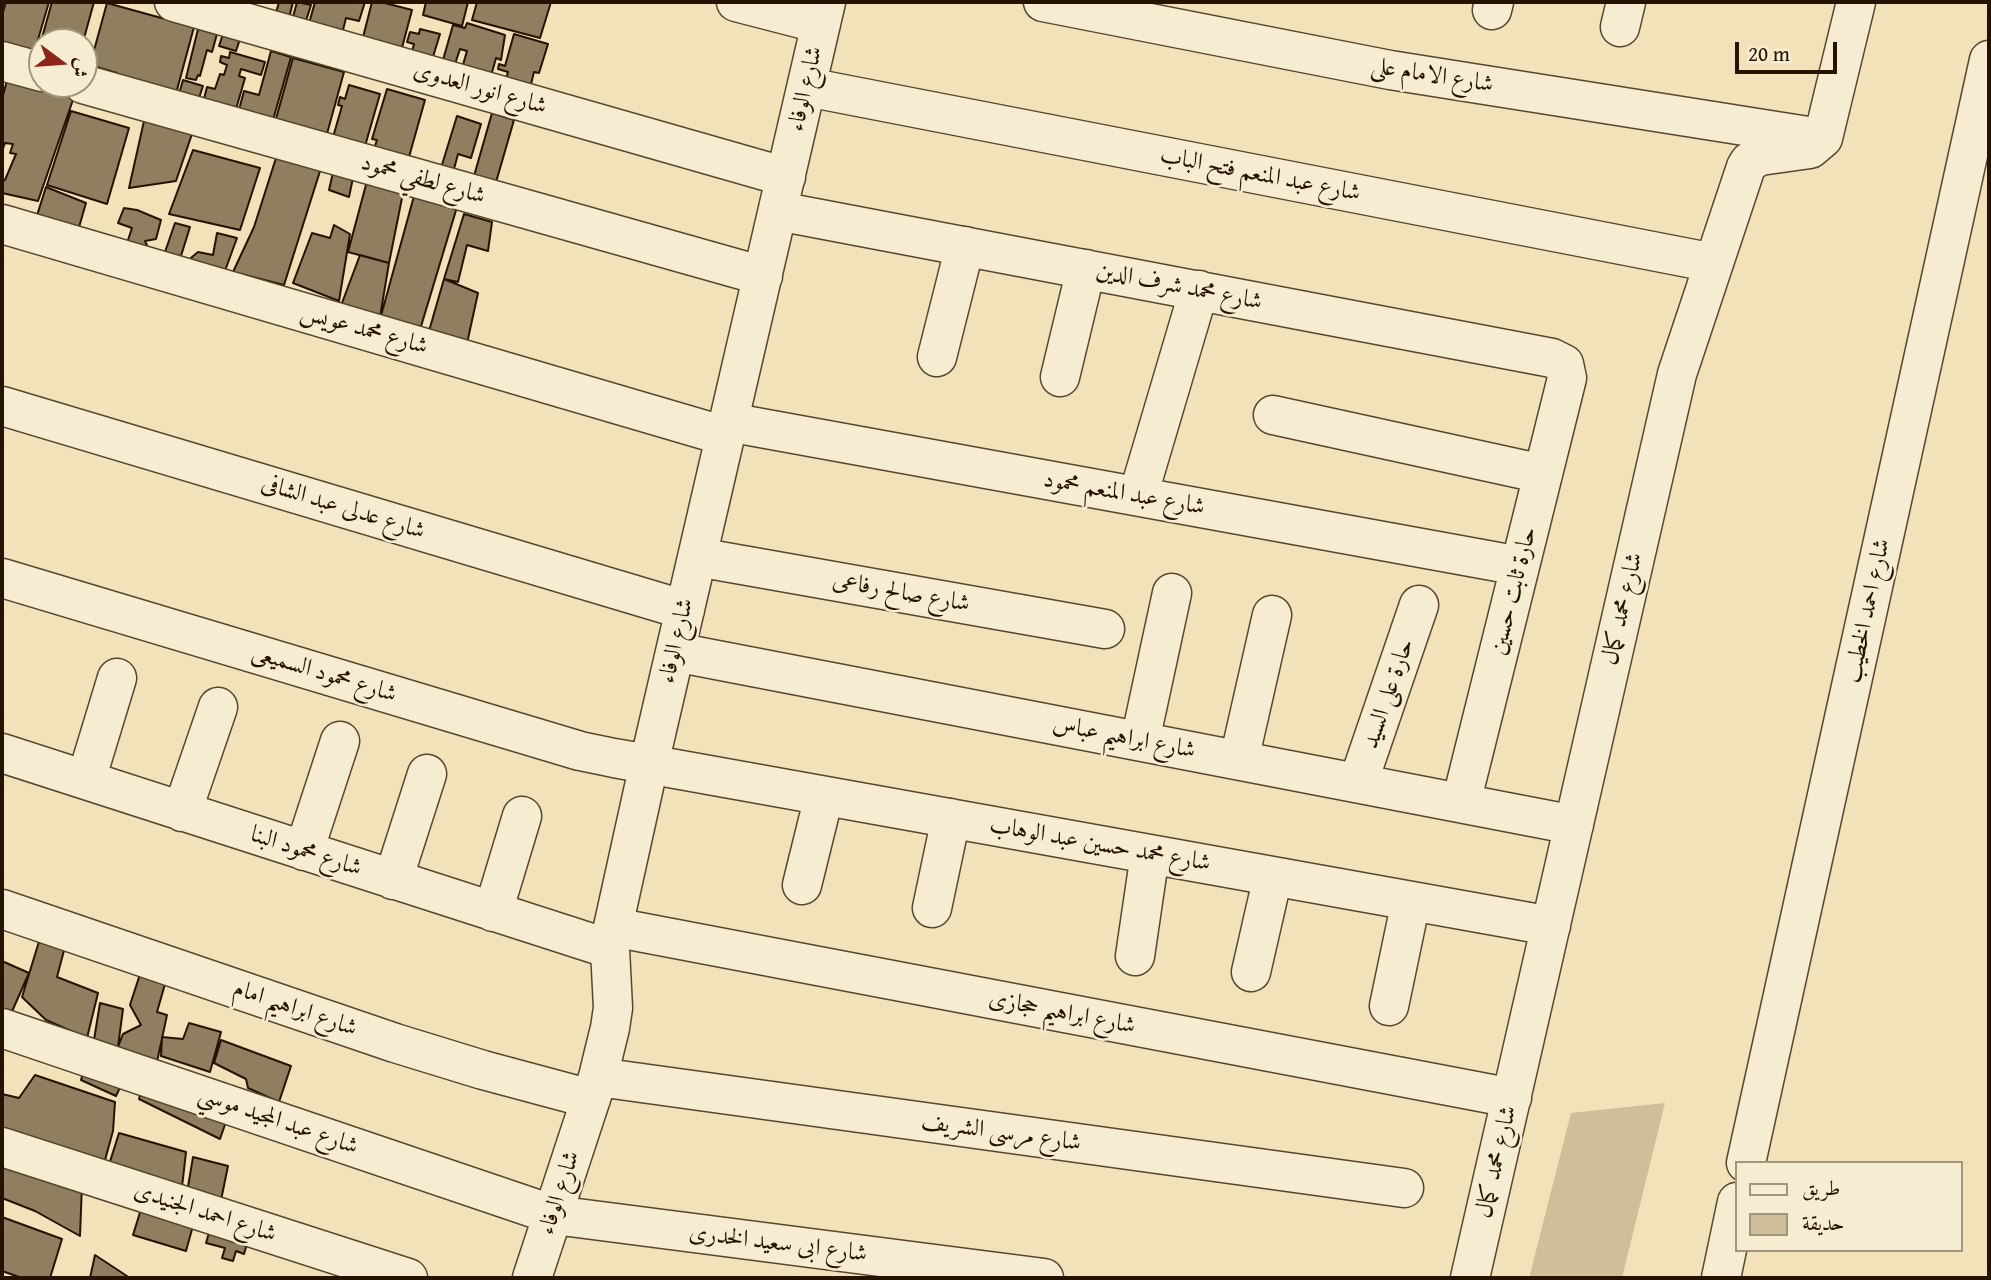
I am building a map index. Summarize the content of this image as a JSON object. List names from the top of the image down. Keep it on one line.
{"streets":{"street":["شارع الامام على","شارع انور العدوى","شارع الوفاء","شارع عبد المنعم فتح الباب","شارع لطفي محمود","شارع محمد شرف الدين","شارع محمد عويس","شارع عبد المنعم محمود","شارع عدلى عبد الشافى","حارة ثابت حسين","شارع صالح رفاعى","شارع محمد كمال","شارع احمد الخطيب","شارع محمود السميعى","حارة على السيد","شارع ابراهيم عباس","شارع محمد حسين عبد الوهاب","شارع محمود البنا","شارع ابراهيم امام","شارع ابراهيم حجازى","شارع عبد المجيد موسي","شارع مرسى الشريف","شارع احمد الجنيدى","شارع ابى سعيد الخدرى"]},"crossings":[["شارع الامام على","شارع محمد كمال"],["شارع انور العدوى","شارع الوفاء"],["شارع انور العدوى","شارع محمد شرف الدين"],["شارع الوفاء","شارع عبد المنعم فتح الباب"],["شارع الوفاء","شارع لطفي محمود"],["شارع الوفاء","شارع محمد شرف الدين"],["شارع الوفاء","شارع محمد عويس"],["شارع الوفاء","شارع عبد المنعم محمود"],["شارع الوفاء","شارع عدلى عبد الشافى"],["شارع الوفاء","شارع صالح رفاعى"],["شارع الوفاء","شارع محمود السميعى"],["شارع الوفاء","شارع ابراهيم عباس"],["شارع الوفاء","شارع محمد حسين عبد الوهاب"],["شارع الوفاء","شارع محمود البنا"],["شارع الوفاء","شارع ابراهيم امام"],["شارع الوفاء","شارع ابراهيم حجازى"],["شارع الوفاء","شارع عبد المجيد موسي"],["شارع الوفاء","شارع مرسى الشريف"],["شارع الوفاء","شارع ابى سعيد الخدرى"],["شارع عبد المنعم فتح الباب","شارع محمد كمال"],["شارع محمد شرف الدين","حارة ثابت حسين"],["شارع محمد عويس","شارع عبد المنعم محمود"],["شارع عبد المنعم محمود","حارة ثابت حسين"],["حارة ثابت حسين","شارع ابراهيم عباس"],["شارع محمد كمال","شارع ابراهيم عباس"],["شارع محمد كمال","شارع محمد حسين عبد الوهاب"],["شارع محمد كمال","شارع ابراهيم حجازى"],["شارع محمود السميعى","شارع محمد حسين عبد الوهاب"],["حارة على السيد","شارع ابراهيم عباس"],["شارع محمود البنا","شارع ابراهيم حجازى"],["شارع ابراهيم امام","شارع مرسى الشريف"],["شارع عبد المجيد موسي","شارع ابى سعيد الخدرى"]],"legend":["طريق","حديقة"],"scale_bar":"20 m","north":"right"}
